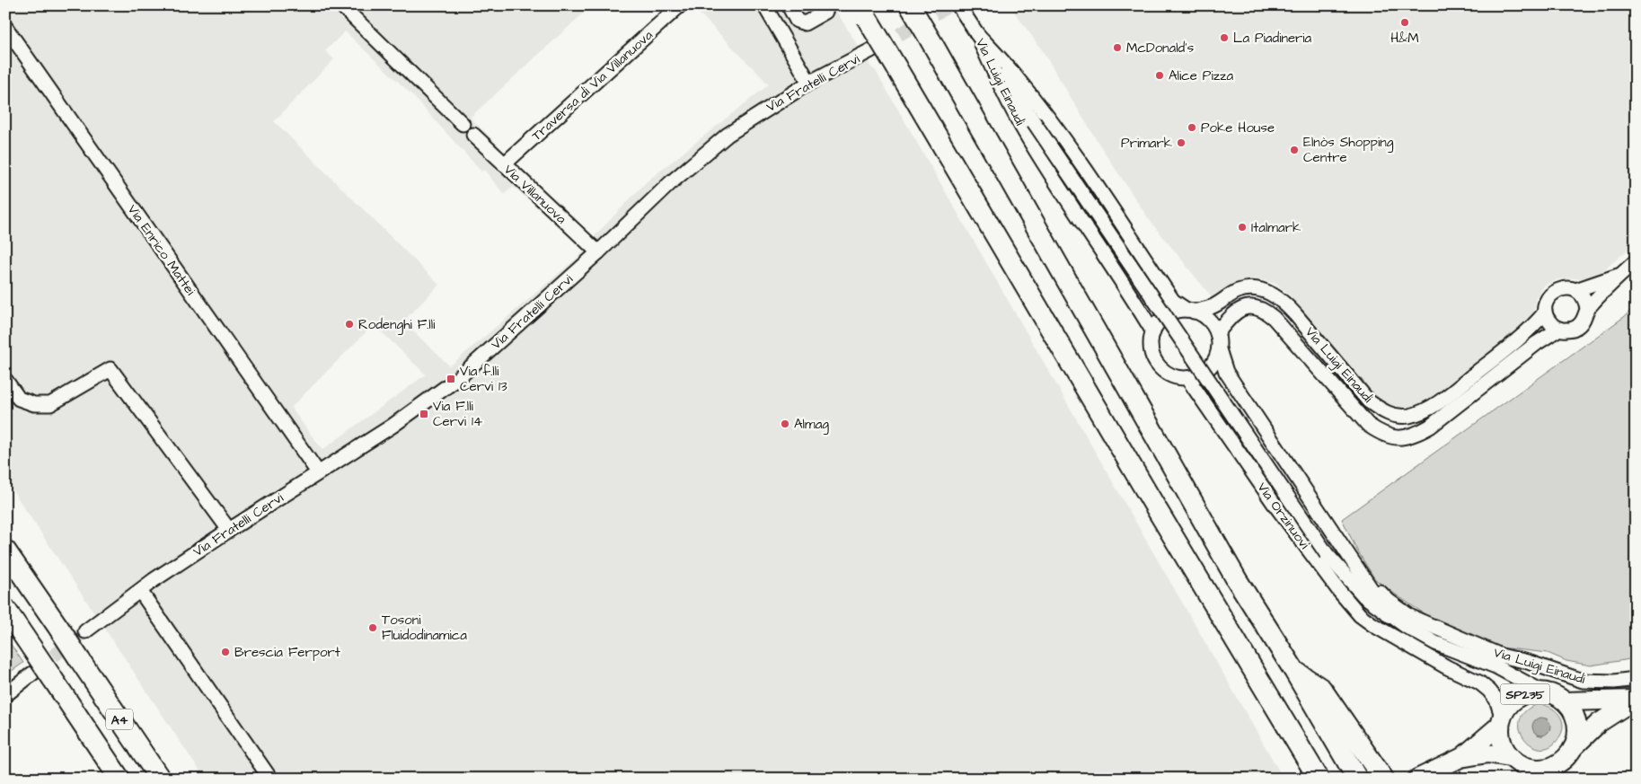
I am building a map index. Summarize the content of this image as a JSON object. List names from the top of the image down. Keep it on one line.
{"streets":{"highway":["A4"],"main road":["SP235"],"street":["Via Luigi Einaudi","Via Fratelli Cervi","Traversa di Via Villanuova","Via Villanuova","Via Enrico Mattei","Via Orzinuovi"]},"crossings":[["Via Luigi Einaudi","Via Orzinuovi"],["Via Fratelli Cervi","Via Villanuova"],["Via Fratelli Cervi","Via Enrico Mattei"],["Traversa di Via Villanuova","Via Villanuova"],["Via Orzinuovi","SP235"]],"places":{"other":["H&M","La Piadineria","McDonald's","Alice Pizza","Poke House","Primark","Elnòs Shopping Centre","Italmark","Rodenghi F.lli","Almag","Tosoni Fluidodinamica","Brescia Ferport"],"transit":["Via f.lli Cervi 13","Via F.lli Cervi 14"]}}
